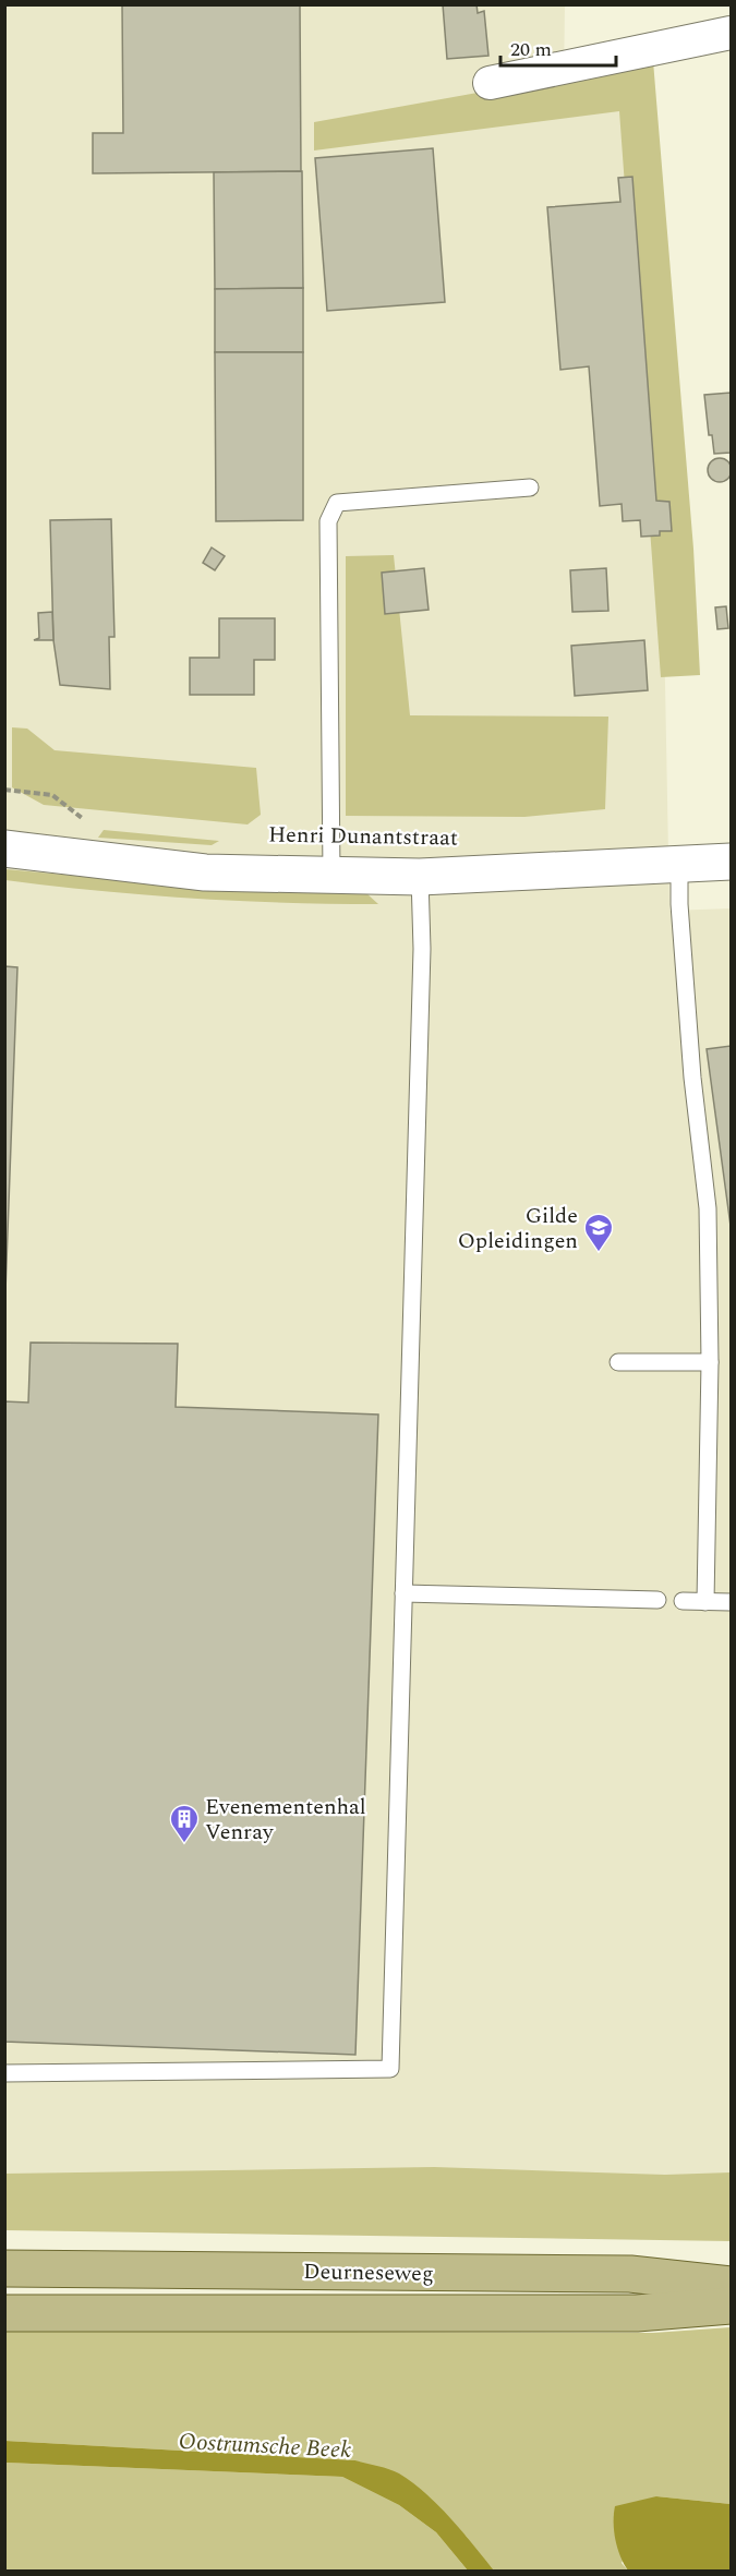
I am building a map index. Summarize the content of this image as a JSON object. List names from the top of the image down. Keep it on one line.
{"streets":{"main road":["Deurneseweg"],"street":["Henri Dunantstraat"]},"water":["Oostrumsche Beek"],"places":{"school or university":["Gilde Opleidingen"],"building":["Evenementenhal Venray"]},"scale_bar":"20 m"}
